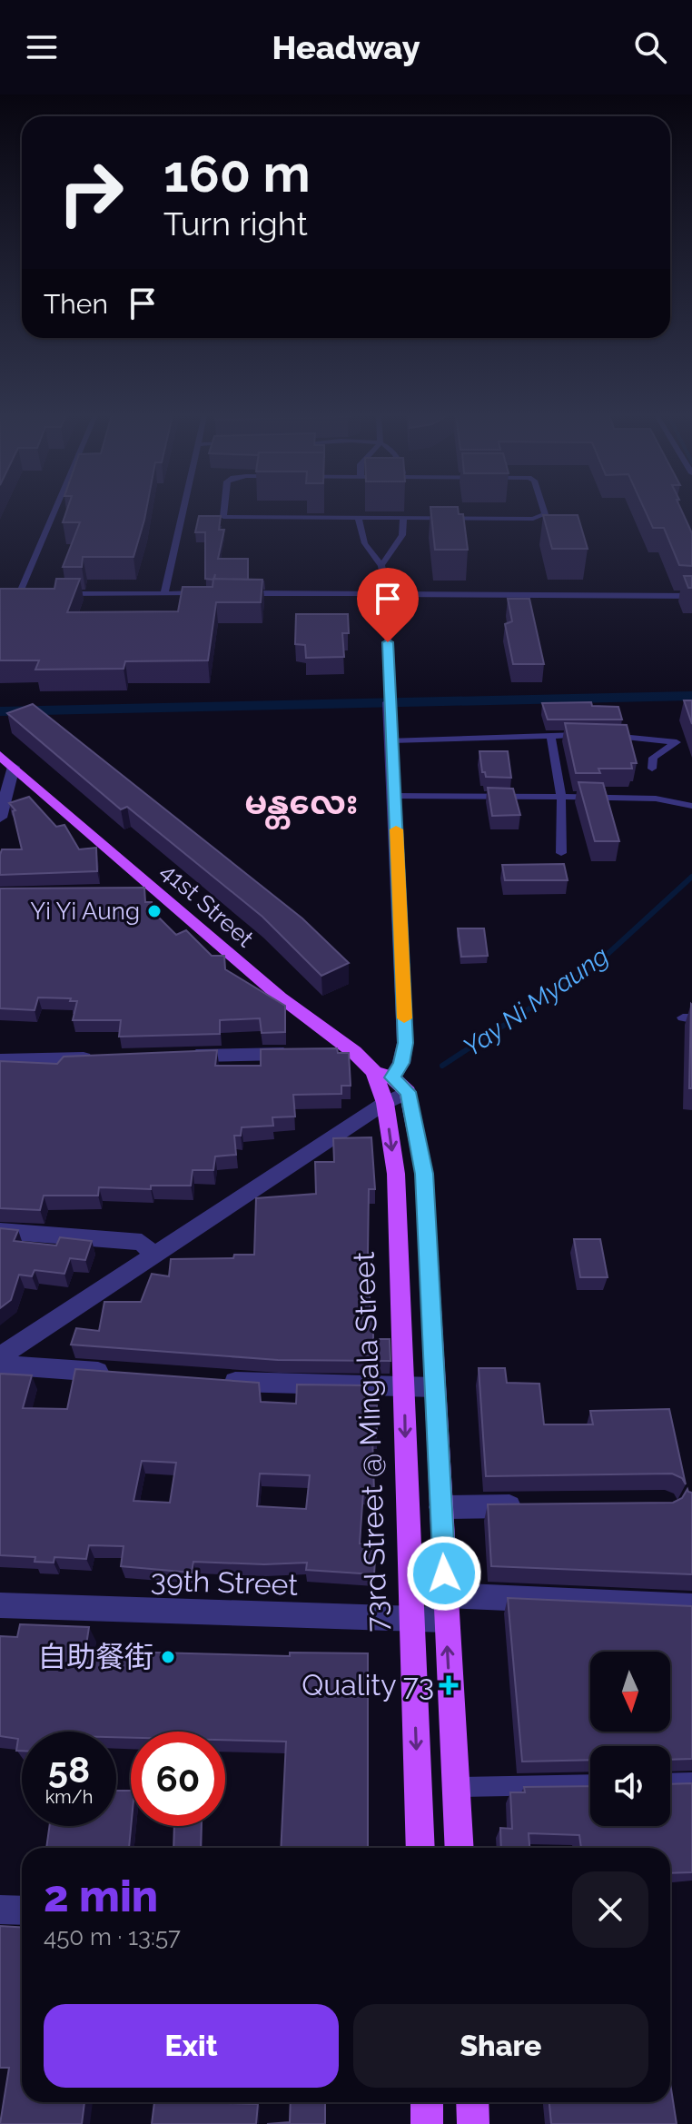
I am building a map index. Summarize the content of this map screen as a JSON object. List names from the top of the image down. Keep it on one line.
{"streets":{"main road":["41st Street","73rd Street @ Mingala Street"],"street":["39th Street"]},"crossings":[["41st Street","73rd Street @ Mingala Street"],["73rd Street @ Mingala Street","39th Street"]],"districts":["မန္တလေး"],"water":["Yay Ni Myaung"],"places":{"other":["Yi Yi Aung","自助餐街"],"health":["Quality 73"]},"north":"bottom","page":{"header":"Headway","turn":["160 m","Turn right"],"then":"Then","speed":"58 km/h","limit":"60","heading":["2 min","450 m · 13:57"],"buttons":["Exit","Share"]}}
